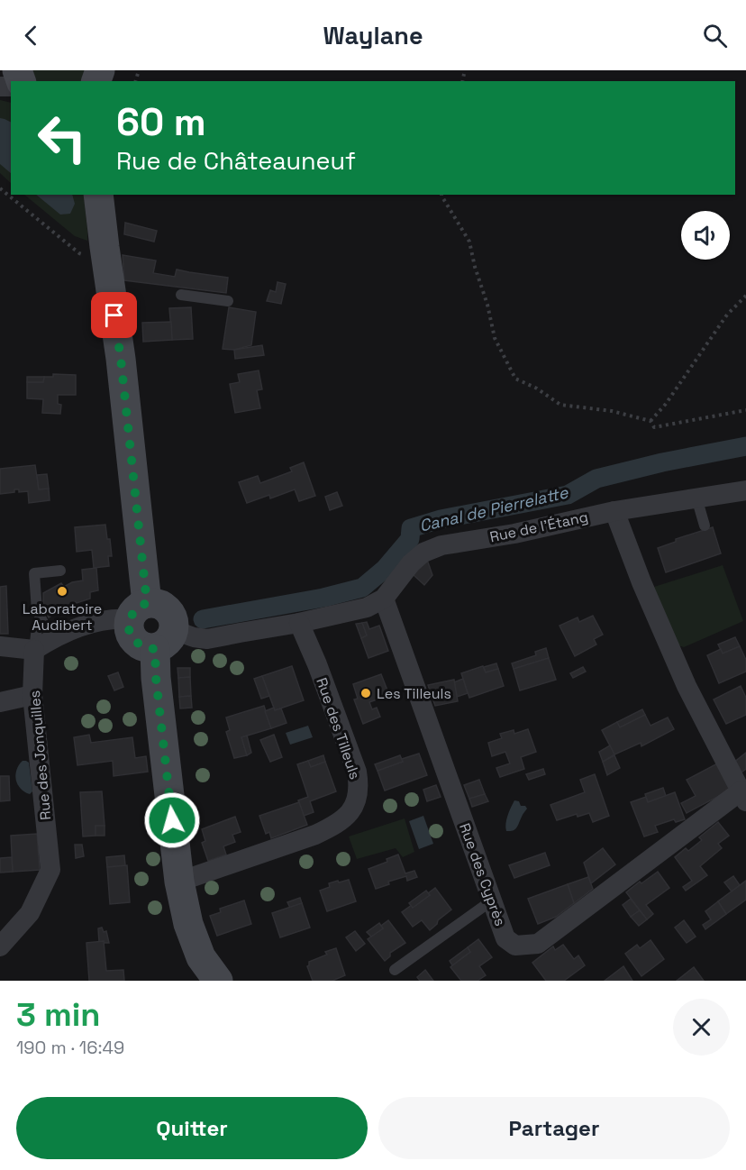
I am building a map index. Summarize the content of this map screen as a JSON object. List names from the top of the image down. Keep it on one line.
{"streets":{"street":["Rue de l'Étang","Rue des Tilleuls","Rue des Jonquilles","Rue des Cyprès"]},"crossings":[["Rue de l'Étang","Rue des Tilleuls"],["Rue de l'Étang","Rue des Cyprès"]],"water":["Canal de Pierrelatte"],"places":["Laboratoire Audibert","Les Tilleuls"],"page":{"header":"Waylane","turn":["60 m","Rue de Châteauneuf"],"heading":["3 min","190 m · 16:49"],"buttons":["Quitter","Partager"]}}
